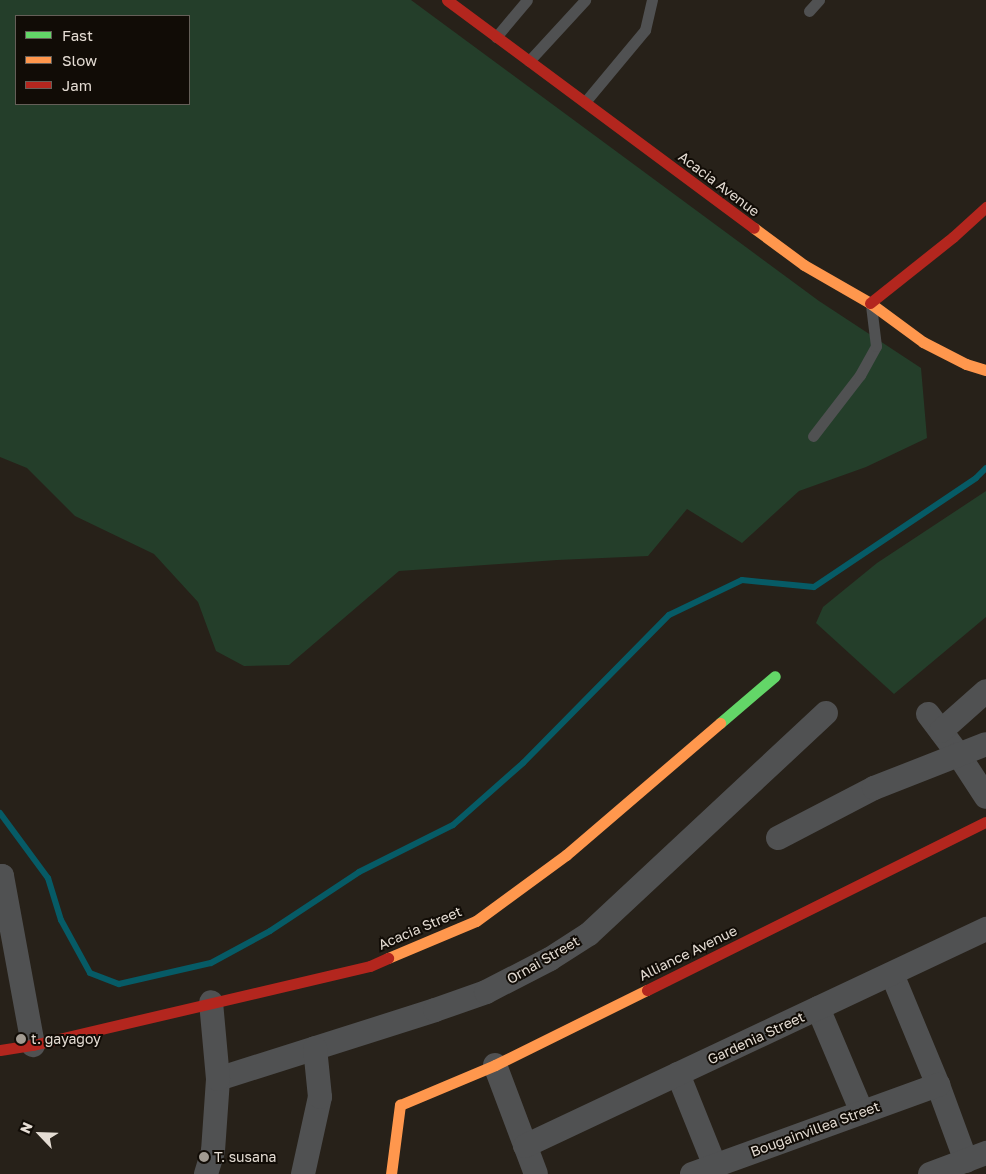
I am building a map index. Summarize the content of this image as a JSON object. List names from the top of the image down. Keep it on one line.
{"streets":{"street":["Acacia Avenue","Acacia Street","Alliance Avenue","Ornai Street","Gardenia Street","Bougainvillea Street"]},"places":["t. gayagoy","T. susana"],"legend":["Fast","Slow","Jam"],"north":"top left"}
